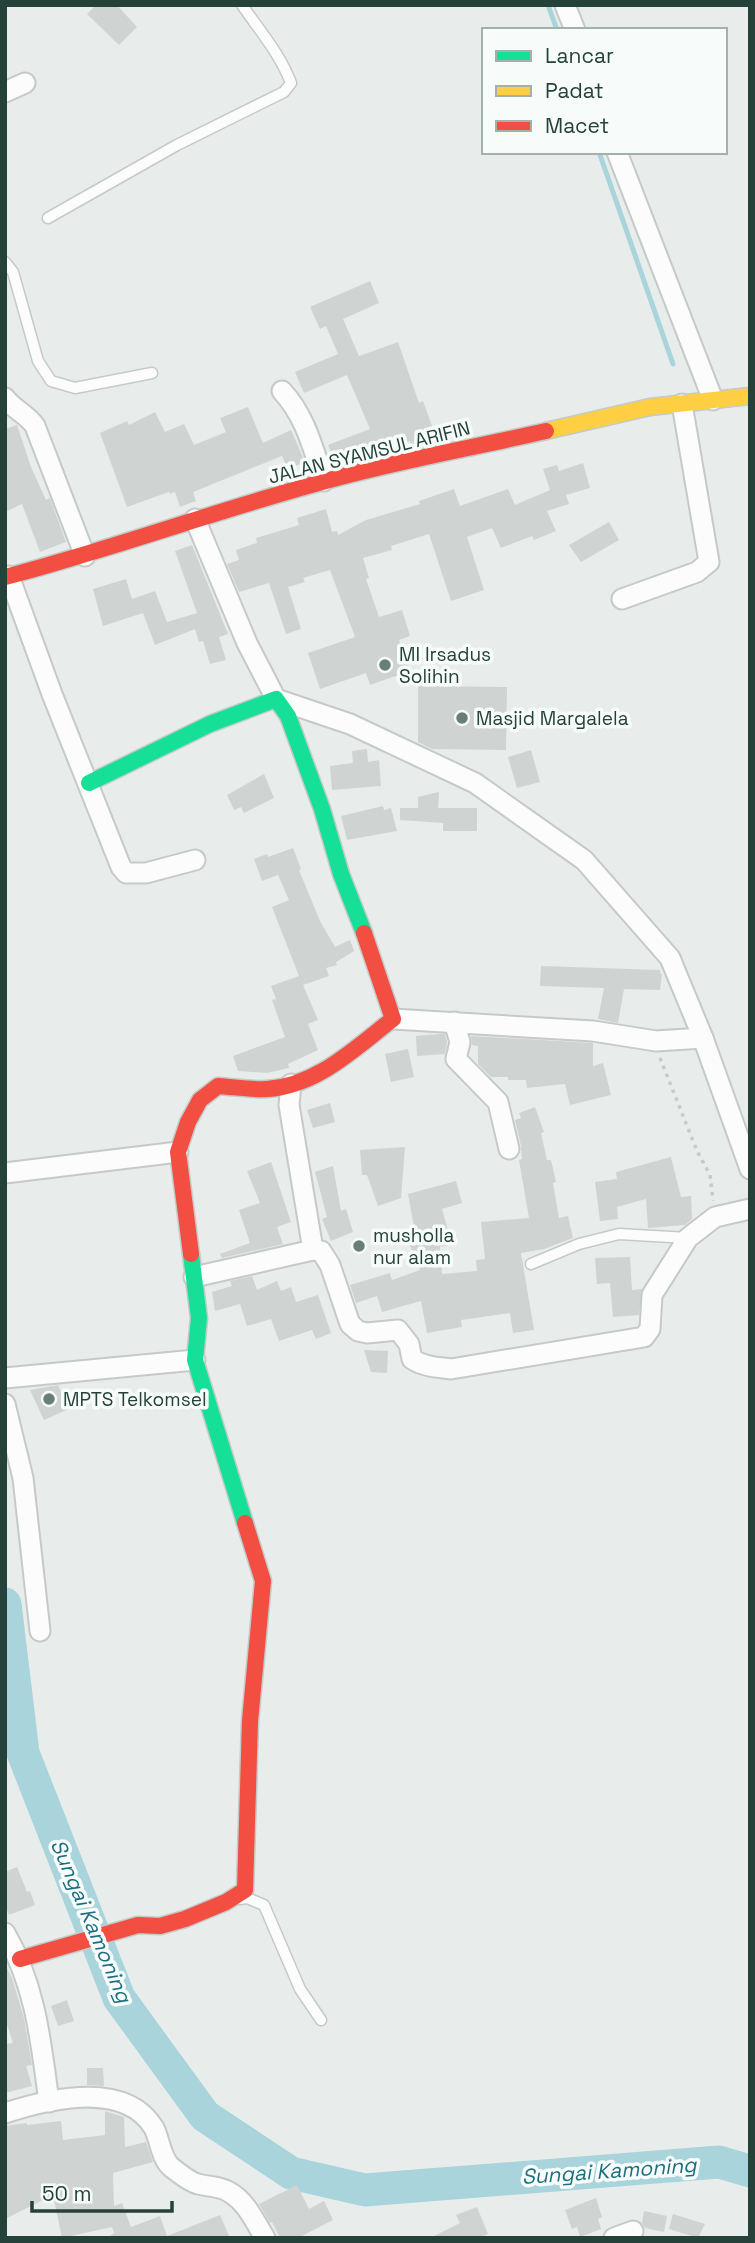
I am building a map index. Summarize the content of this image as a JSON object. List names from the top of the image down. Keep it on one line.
{"streets":{"street":["JALAN SYAMSUL ARIFIN"]},"water":["Sungai Kamoning"],"places":["MI Irsadus Solihin","Masjid Margalela","musholla nur alam","MPTS Telkomsel"],"legend":["Lancar","Padat","Macet"],"scale_bar":"50 m"}
